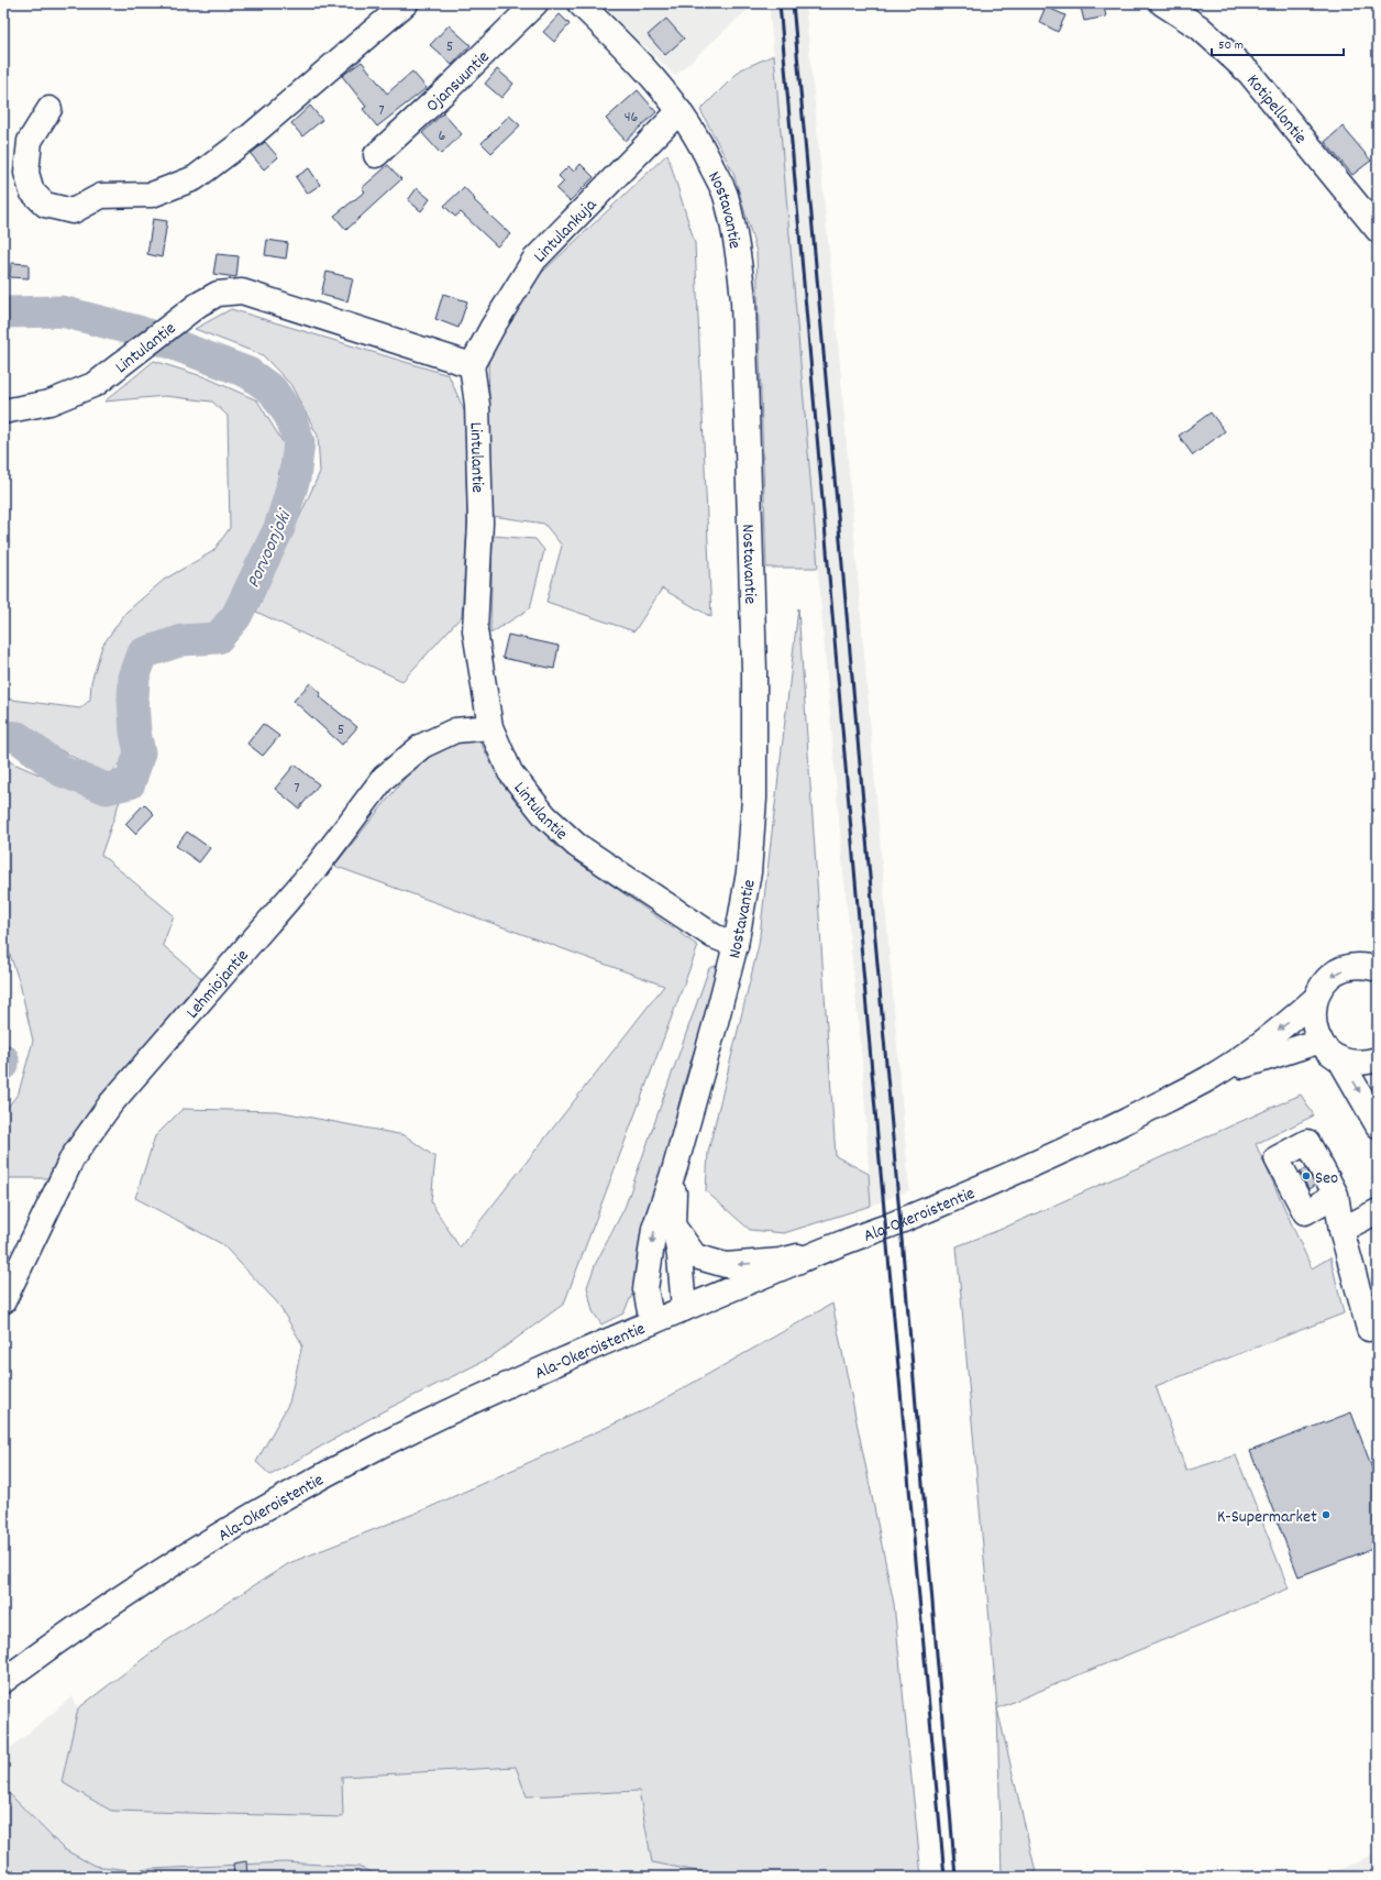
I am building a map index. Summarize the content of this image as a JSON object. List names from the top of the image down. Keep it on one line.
{"streets":{"street":["Ojansuuntie","Kotipellontie","Nostavantie","Lintulankuja","Lintulantie","Lehmiojantie","Ala-Okeroistentie"]},"crossings":[["Nostavantie","Lintulankuja"],["Nostavantie","Lintulantie"],["Nostavantie","Ala-Okeroistentie"],["Lintulankuja","Lintulantie"],["Lintulantie","Lehmiojantie"]],"water":["Porvoonjoki"],"places":["Seo","K-Supermarket"],"house_numbers":["5","7","46","6","5","7"],"scale_bar":"50 m"}
